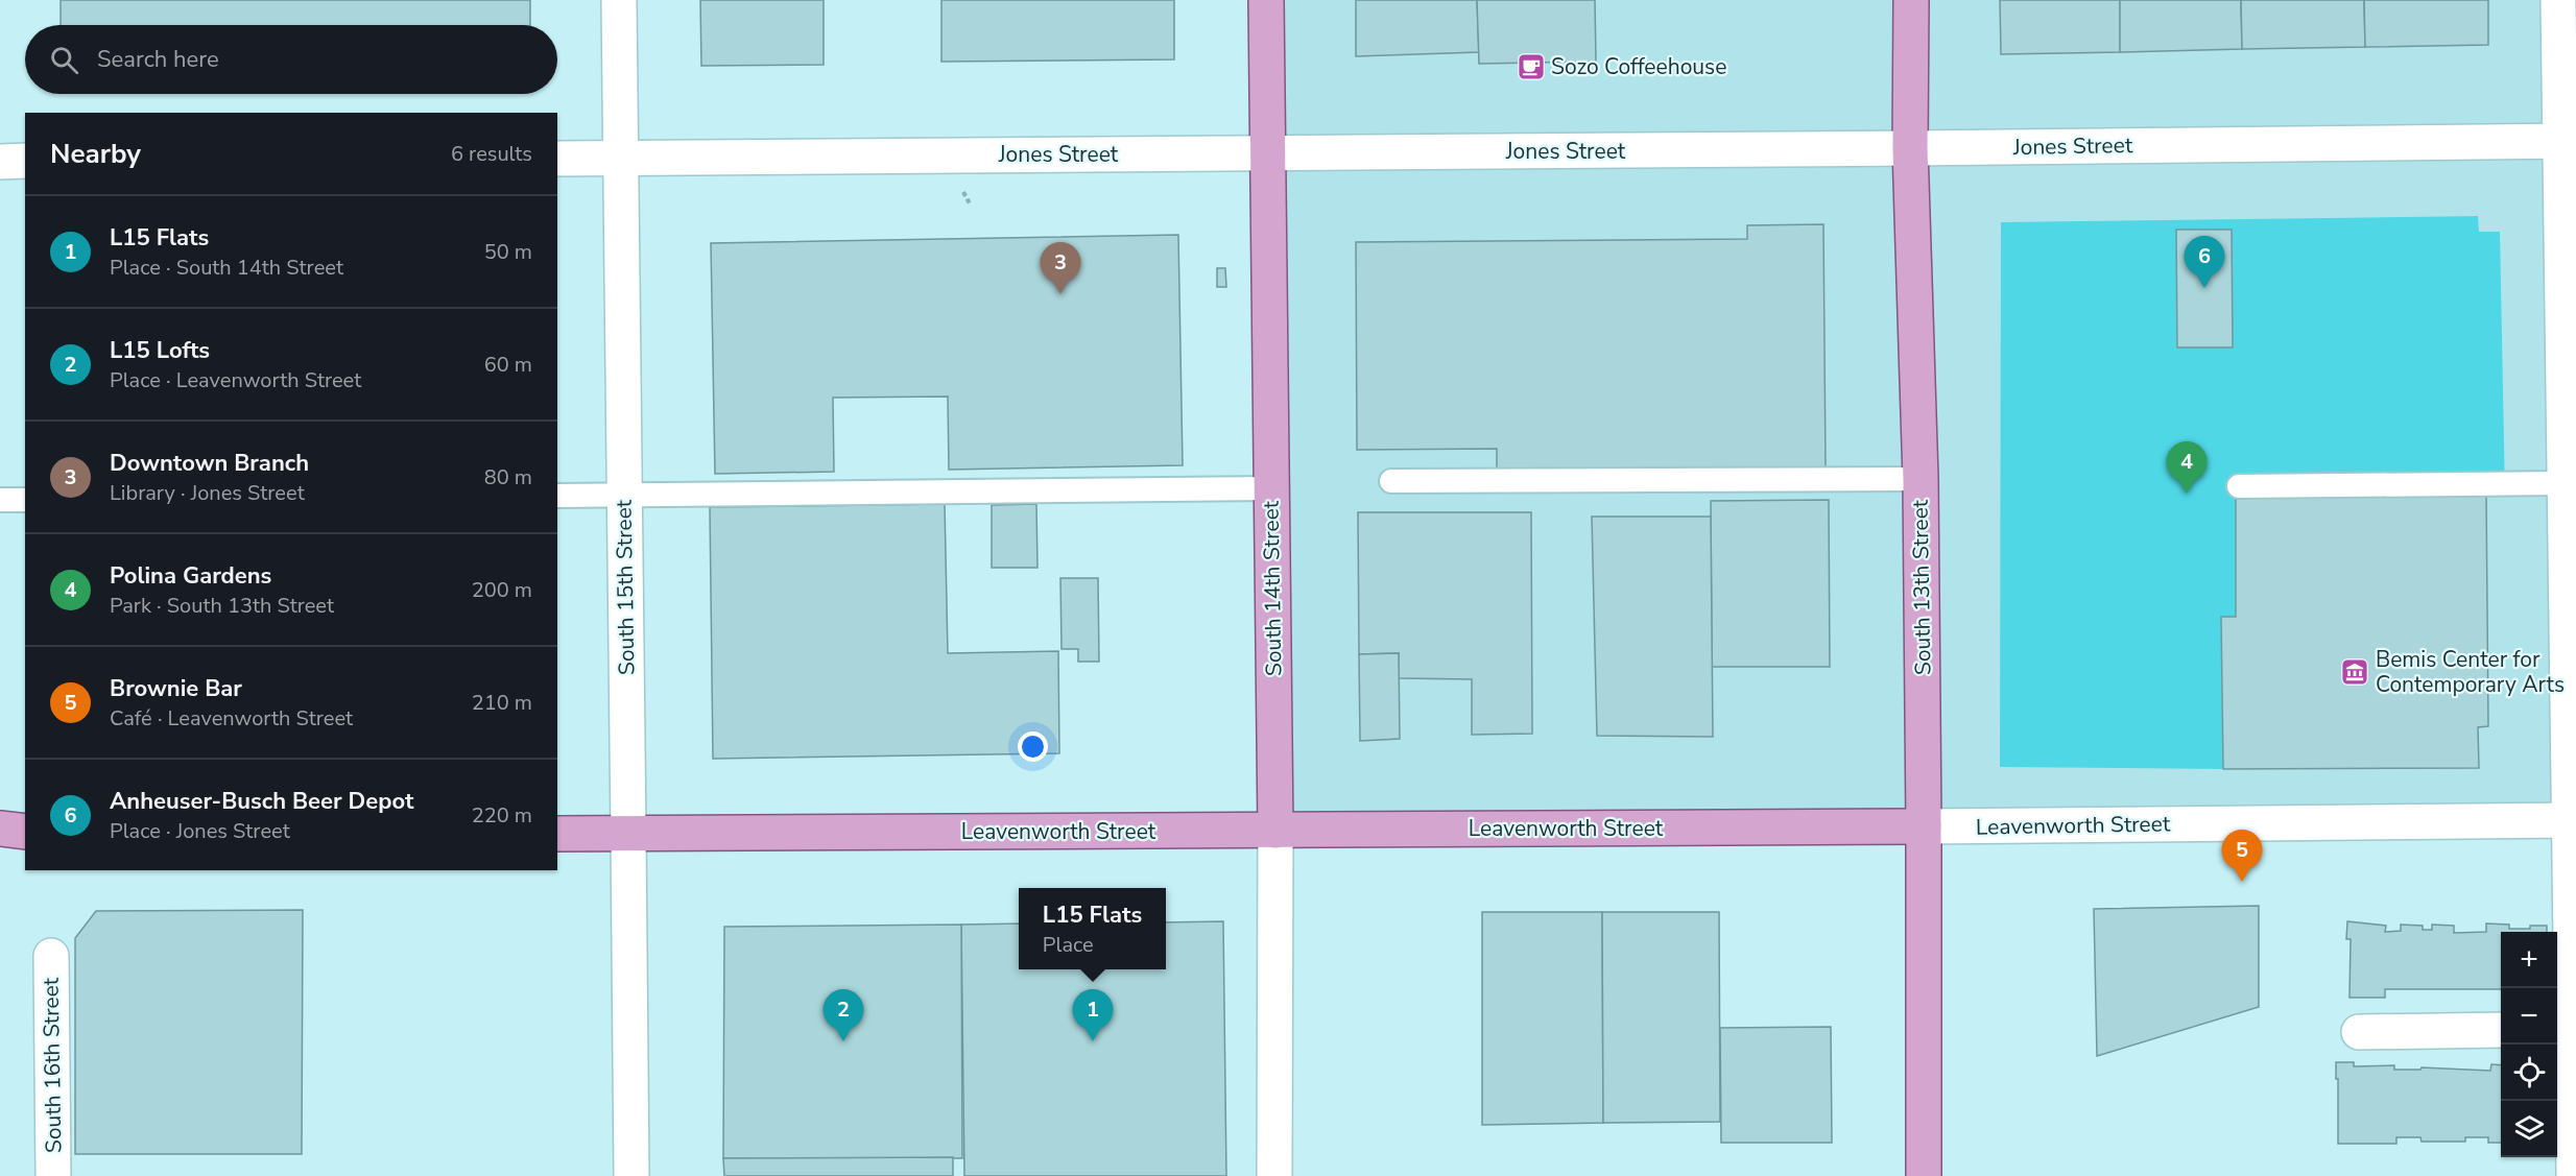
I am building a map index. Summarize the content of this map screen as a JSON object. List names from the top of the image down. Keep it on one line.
{"streets":{"main road":["South 13th Street","South 14th Street","Leavenworth Street"],"street":["Jones Street","South 15th Street","South 16th Street"]},"crossings":[["Jones Street","South 15th Street"],["Jones Street","South 13th Street"],["Jones Street","South 14th Street"],["South 15th Street","Leavenworth Street"],["South 13th Street","Leavenworth Street"],["South 14th Street","Leavenworth Street"]],"places":{"cafe":["Sozo Coffeehouse"],"museum":["Bemis Center for Contemporary Arts"]},"page":{"search":"Search here","heading":["Nearby","6 results"],"list":[{"mark":"1","name":"L15 Flats","note":"Place · South 14th Street","value":"50 m"},{"mark":"2","name":"L15 Lofts","note":"Place · Leavenworth Street","value":"60 m"},{"mark":"3","name":"Downtown Branch","note":"Library · Jones Street","value":"80 m"},{"mark":"4","name":"Polina Gardens","note":"Park · South 13th Street","value":"200 m"},{"mark":"5","name":"Brownie Bar","note":"Café · Leavenworth Street","value":"210 m"},{"mark":"6","name":"Anheuser-Busch Beer Depot","note":"Place · Jones Street","value":"220 m"}],"pins":["6","3","4","5","1","2"],"popup":["L15 Flats","Place"],"map_buttons":["+","−"]}}
